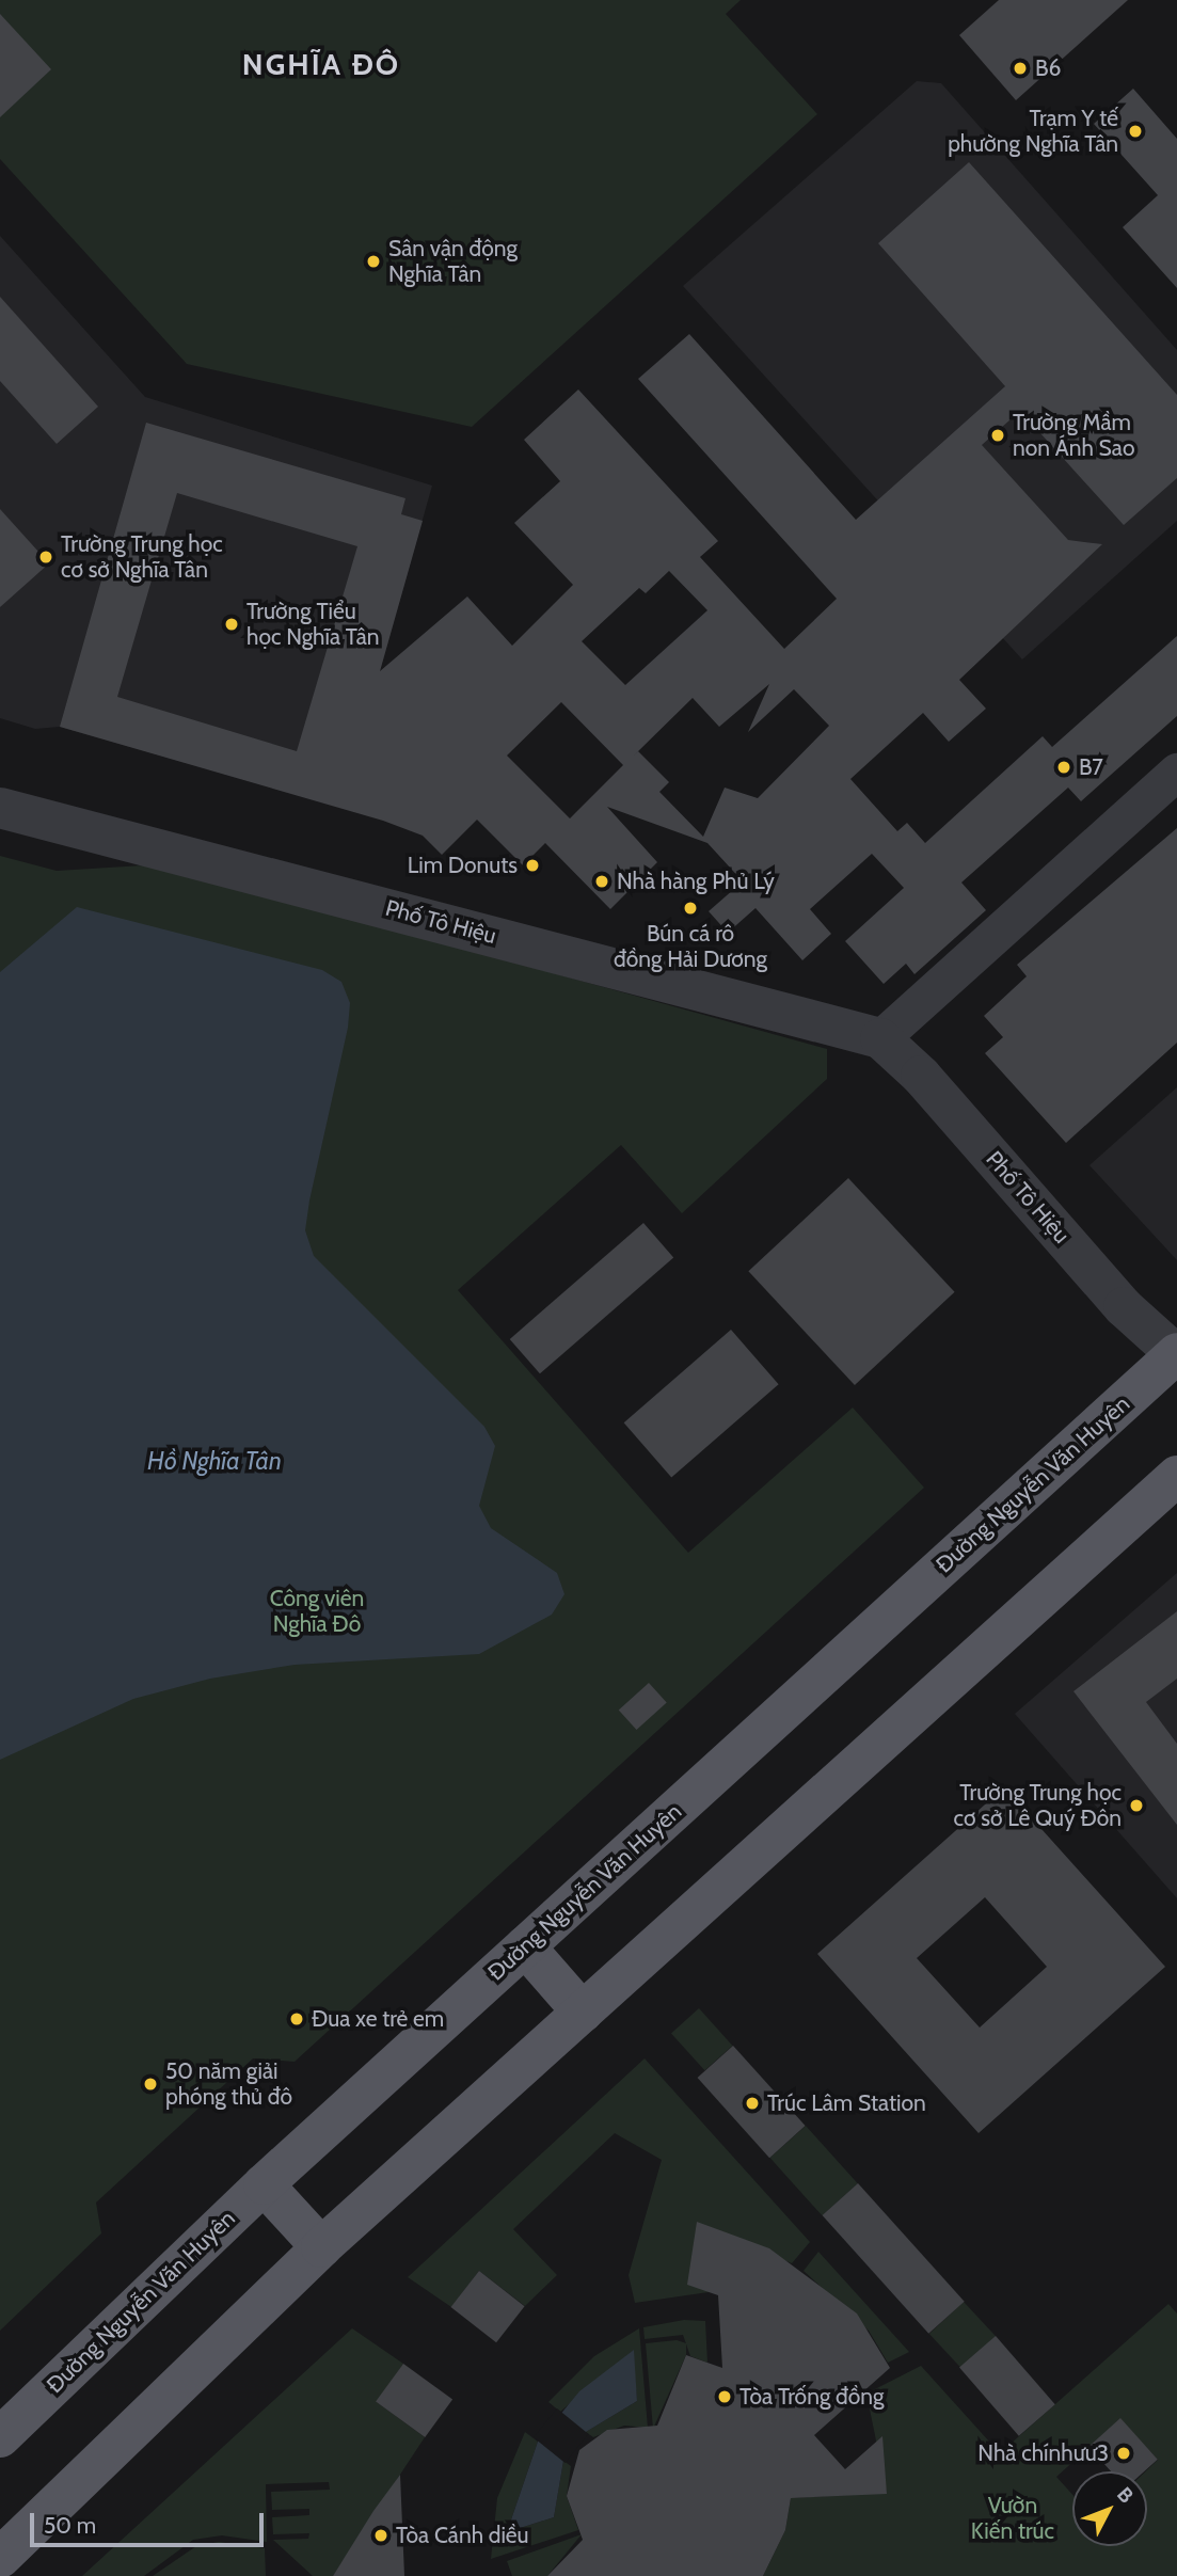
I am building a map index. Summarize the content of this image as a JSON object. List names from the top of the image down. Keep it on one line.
{"streets":{"main road":["Đường Nguyễn Văn Huyên"],"street":["Phố Tô Hiệu"]},"crossings":[["Phố Tô Hiệu","Đường Nguyễn Văn Huyên"]],"districts":["NGHĨA ĐÔ"],"water":["Hồ Nghĩa Tân"],"parks":["Công viên Nghĩa Đô","Vườn Kiến trúc"],"places":["B6","Trạm Y tế phường Nghĩa Tân","Sân vận động Nghĩa Tân","Trường Mầm non Ánh Sao","Trường Trung học cơ sở Nghĩa Tân","Trường Tiểu học Nghĩa Tân","B7","Lim Donuts","Nhà hàng Phủ Lý","Bún cá rô đồng Hải Dương","Trường Trung học cơ sở Lê Quý Đôn","Đua xe trẻ em","50 năm giải phóng thủ đô","Trúc Lâm Station","Tòa Trống đồng","Nhà chínhưư3","Tòa Cánh diều"],"scale_bar":"50 m","north":"top right"}
